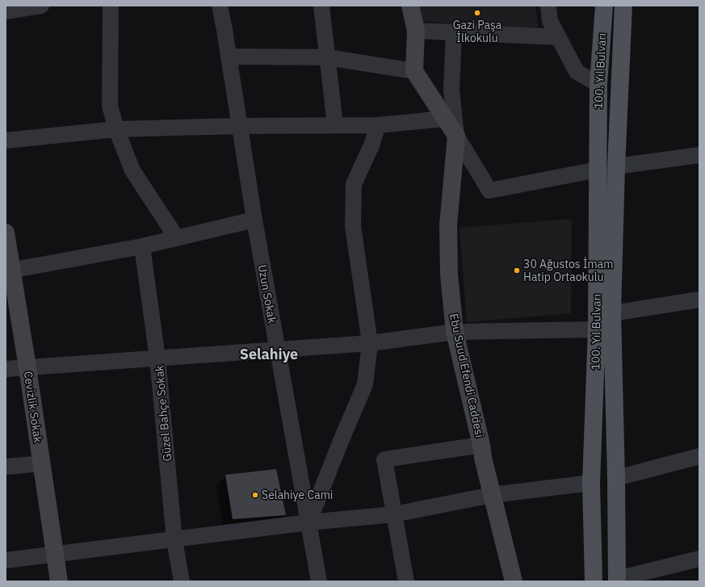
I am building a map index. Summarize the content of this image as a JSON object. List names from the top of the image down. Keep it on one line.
{"streets":{"main road":["100. Yıl Bulvarı","Ebu Suud Efendi Caddesi","Cevizlik Sokak"],"street":["Uzun Sokak","Güzel Bahçe Sokak"]},"districts":["Selahiye"],"places":["Gazi Paşa İlkokulu","30 Ağustos İmam Hatip Ortaokulu","Selahiye Cami"]}
